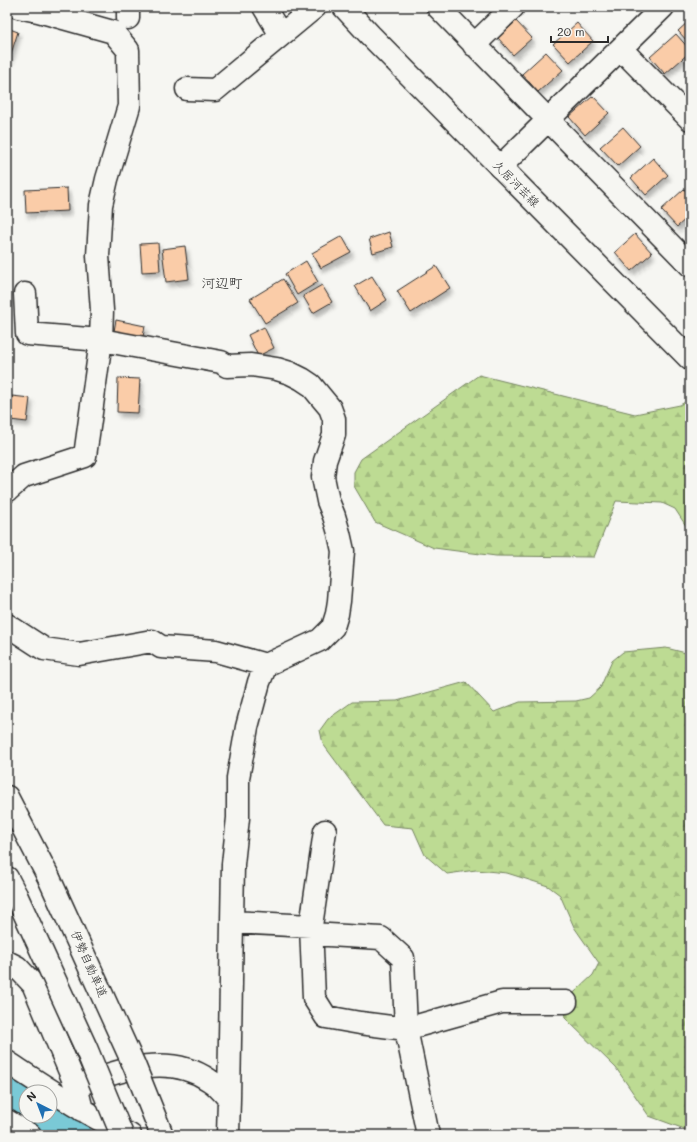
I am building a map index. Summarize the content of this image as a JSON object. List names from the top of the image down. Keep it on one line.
{"streets":{"main road":["久居河芸線","伊勢自動車道"]},"districts":["河辺町"],"scale_bar":"20 m","north":"top left"}
